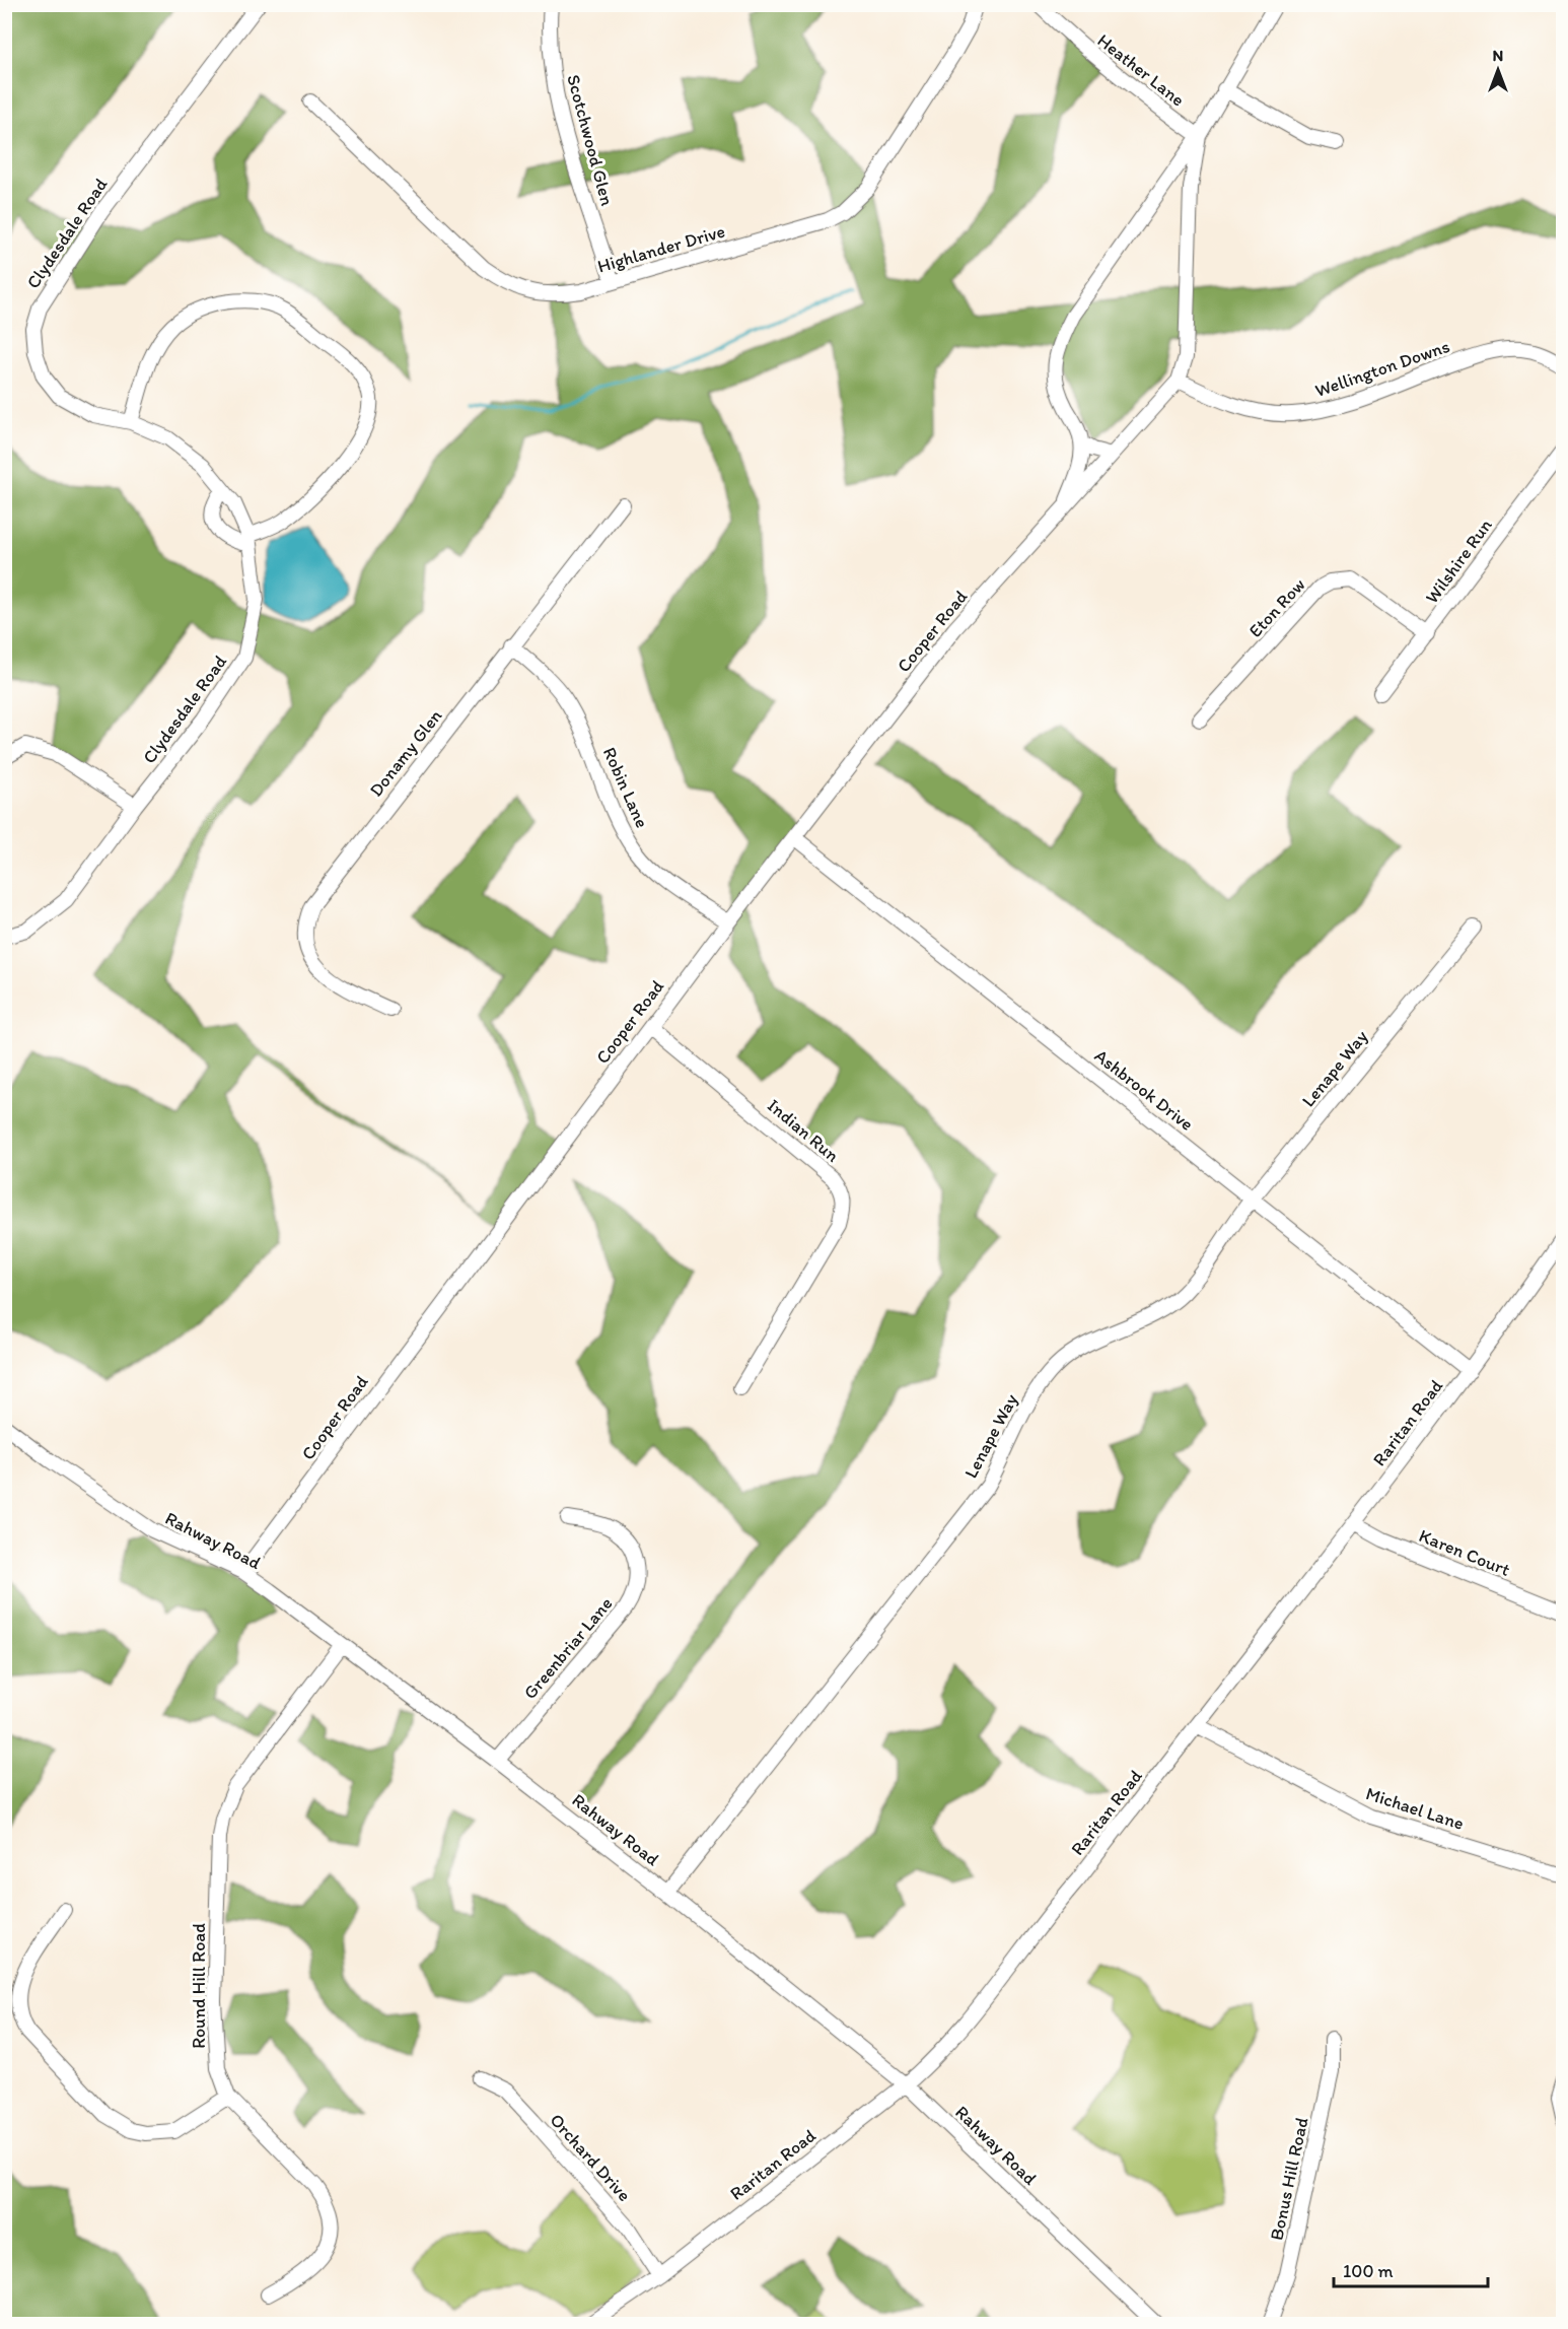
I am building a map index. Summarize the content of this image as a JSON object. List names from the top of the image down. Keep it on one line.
{"streets":{"street":["Heather Lane","Scotchwood Glen","Clydesdale Road","Highlander Drive","Wellington Downs","Wilshire Run","Eton Row","Cooper Road","Donamy Glen","Robin Lane","Lenape Way","Ashbrook Drive","Indian Run","Raritan Road","Rahway Road","Karen Court","Greenbriar Lane","Michael Lane","Round Hill Road","Orchard Drive","Bonus Hill Road"]},"crossings":[["Heather Lane","Cooper Road"],["Scotchwood Glen","Highlander Drive"],["Wellington Downs","Cooper Road"],["Wilshire Run","Eton Row"],["Cooper Road","Robin Lane"],["Cooper Road","Ashbrook Drive"],["Cooper Road","Indian Run"],["Cooper Road","Rahway Road"],["Donamy Glen","Robin Lane"],["Lenape Way","Ashbrook Drive"],["Lenape Way","Rahway Road"],["Ashbrook Drive","Raritan Road"],["Raritan Road","Rahway Road"],["Raritan Road","Karen Court"],["Raritan Road","Michael Lane"],["Raritan Road","Orchard Drive"],["Rahway Road","Greenbriar Lane"],["Rahway Road","Round Hill Road"]],"scale_bar":"100 m","north":"top"}
